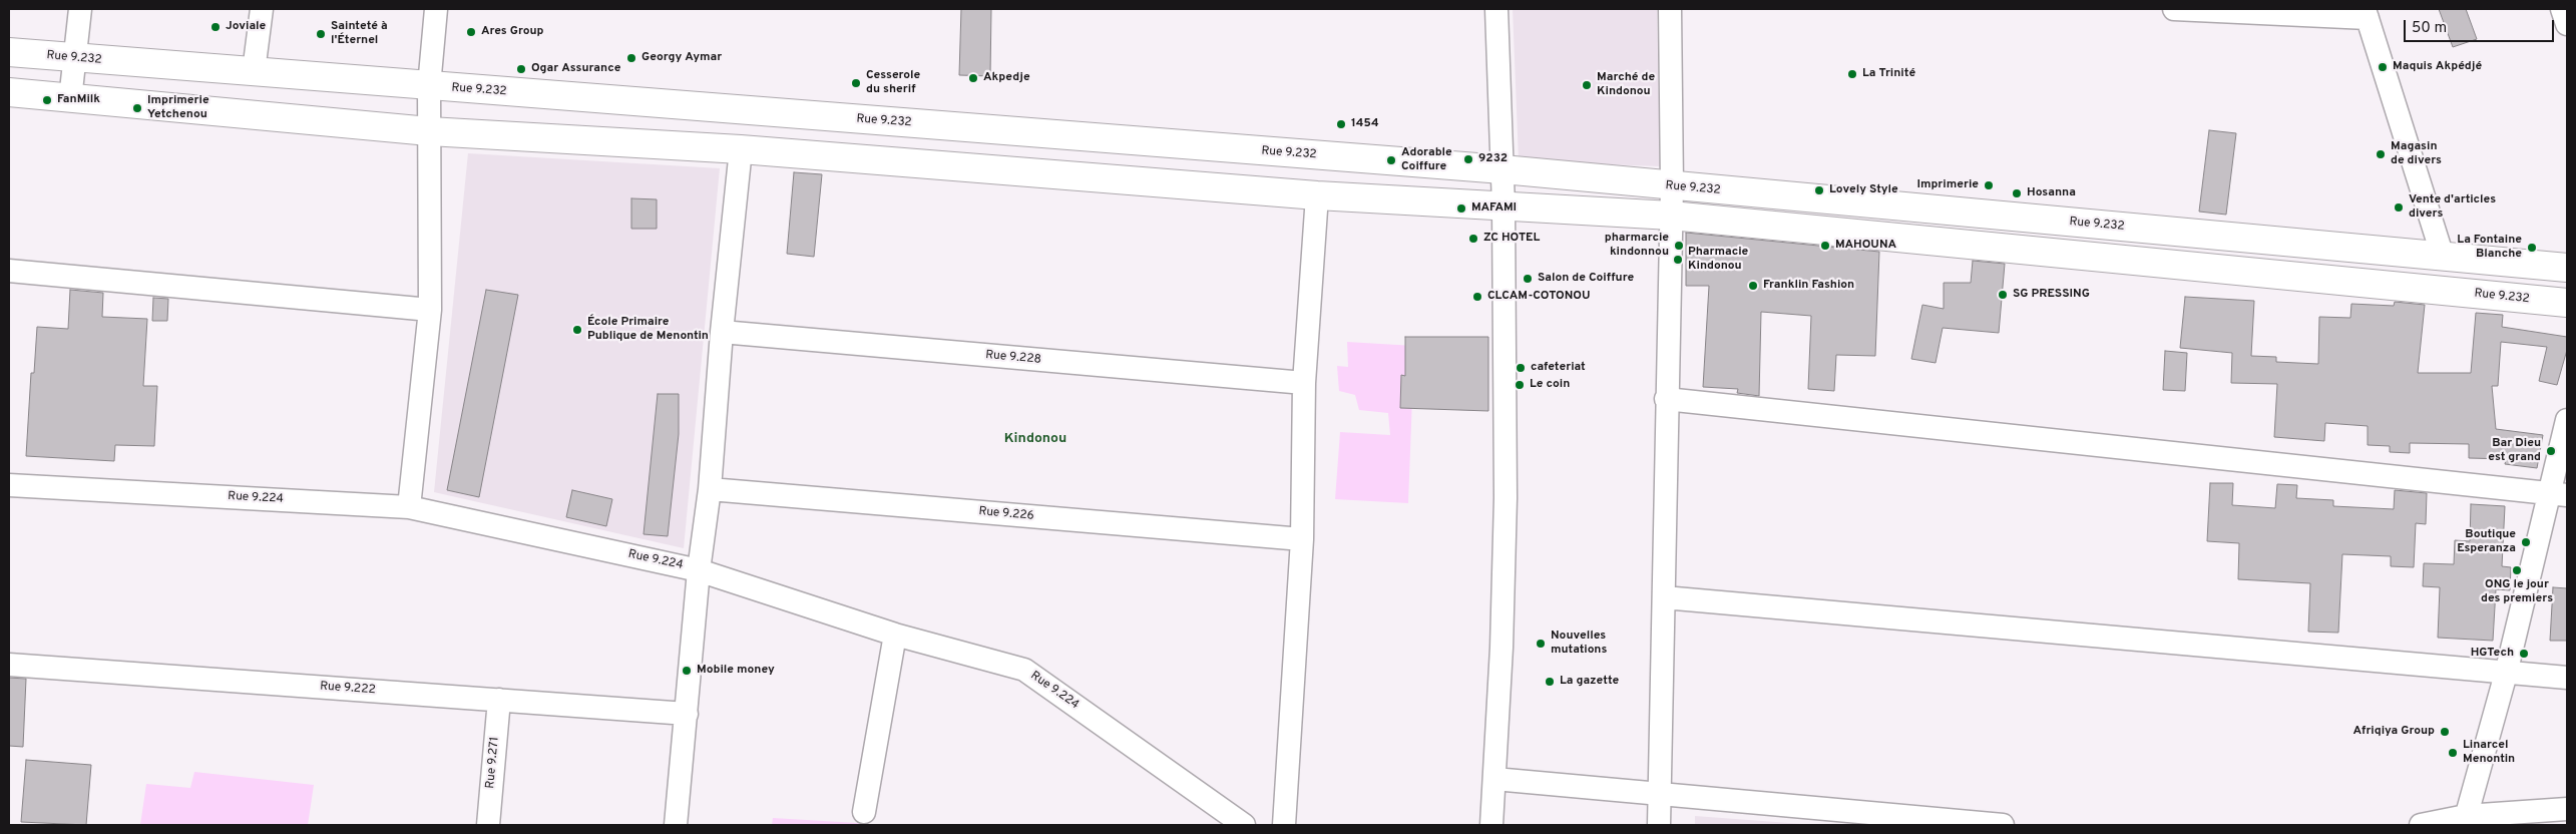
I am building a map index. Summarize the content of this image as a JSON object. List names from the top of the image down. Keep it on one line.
{"streets":{"street":["Rue 9.232","Rue 9.228","Rue 9.224","Rue 9.226","Rue 9.222","Rue 9.271"]},"crossings":[["Rue 9.222","Rue 9.271"]],"districts":["Kindonou"],"places":["Joviale","Ares Group","Sainteté à l'Éternel","Georgy Aymar","Maquis Akpédjé","Ogar Assurance","La Trinité","Akpedje","Cesserole du sherif","Marché de Kindonou","FanMilk","Imprimerie Yetchenou","1454","Magasin de divers","9232","Adorable Coiffure","Imprimerie","Lovely Style","Hosanna","Vente d'articles divers","MAFAMI","ZC HOTEL","pharmarcie kindonnou","MAHOUNA","La Fontaine Blanche","Pharmacie Kindonou","Salon de Coiffure","Franklin Fashion","SG PRESSING","CLCAM-COTONOU","École Primaire Publique de Menontin","cafeteriat","Le coin","Bar Dieu est grand","Boutique Esperanza","ONG le jour des premiers","Nouvelles mutations","HGTech","Mobile money","La gazette","Afriqiya Group","Linarcel Menontin"],"scale_bar":"50 m"}
